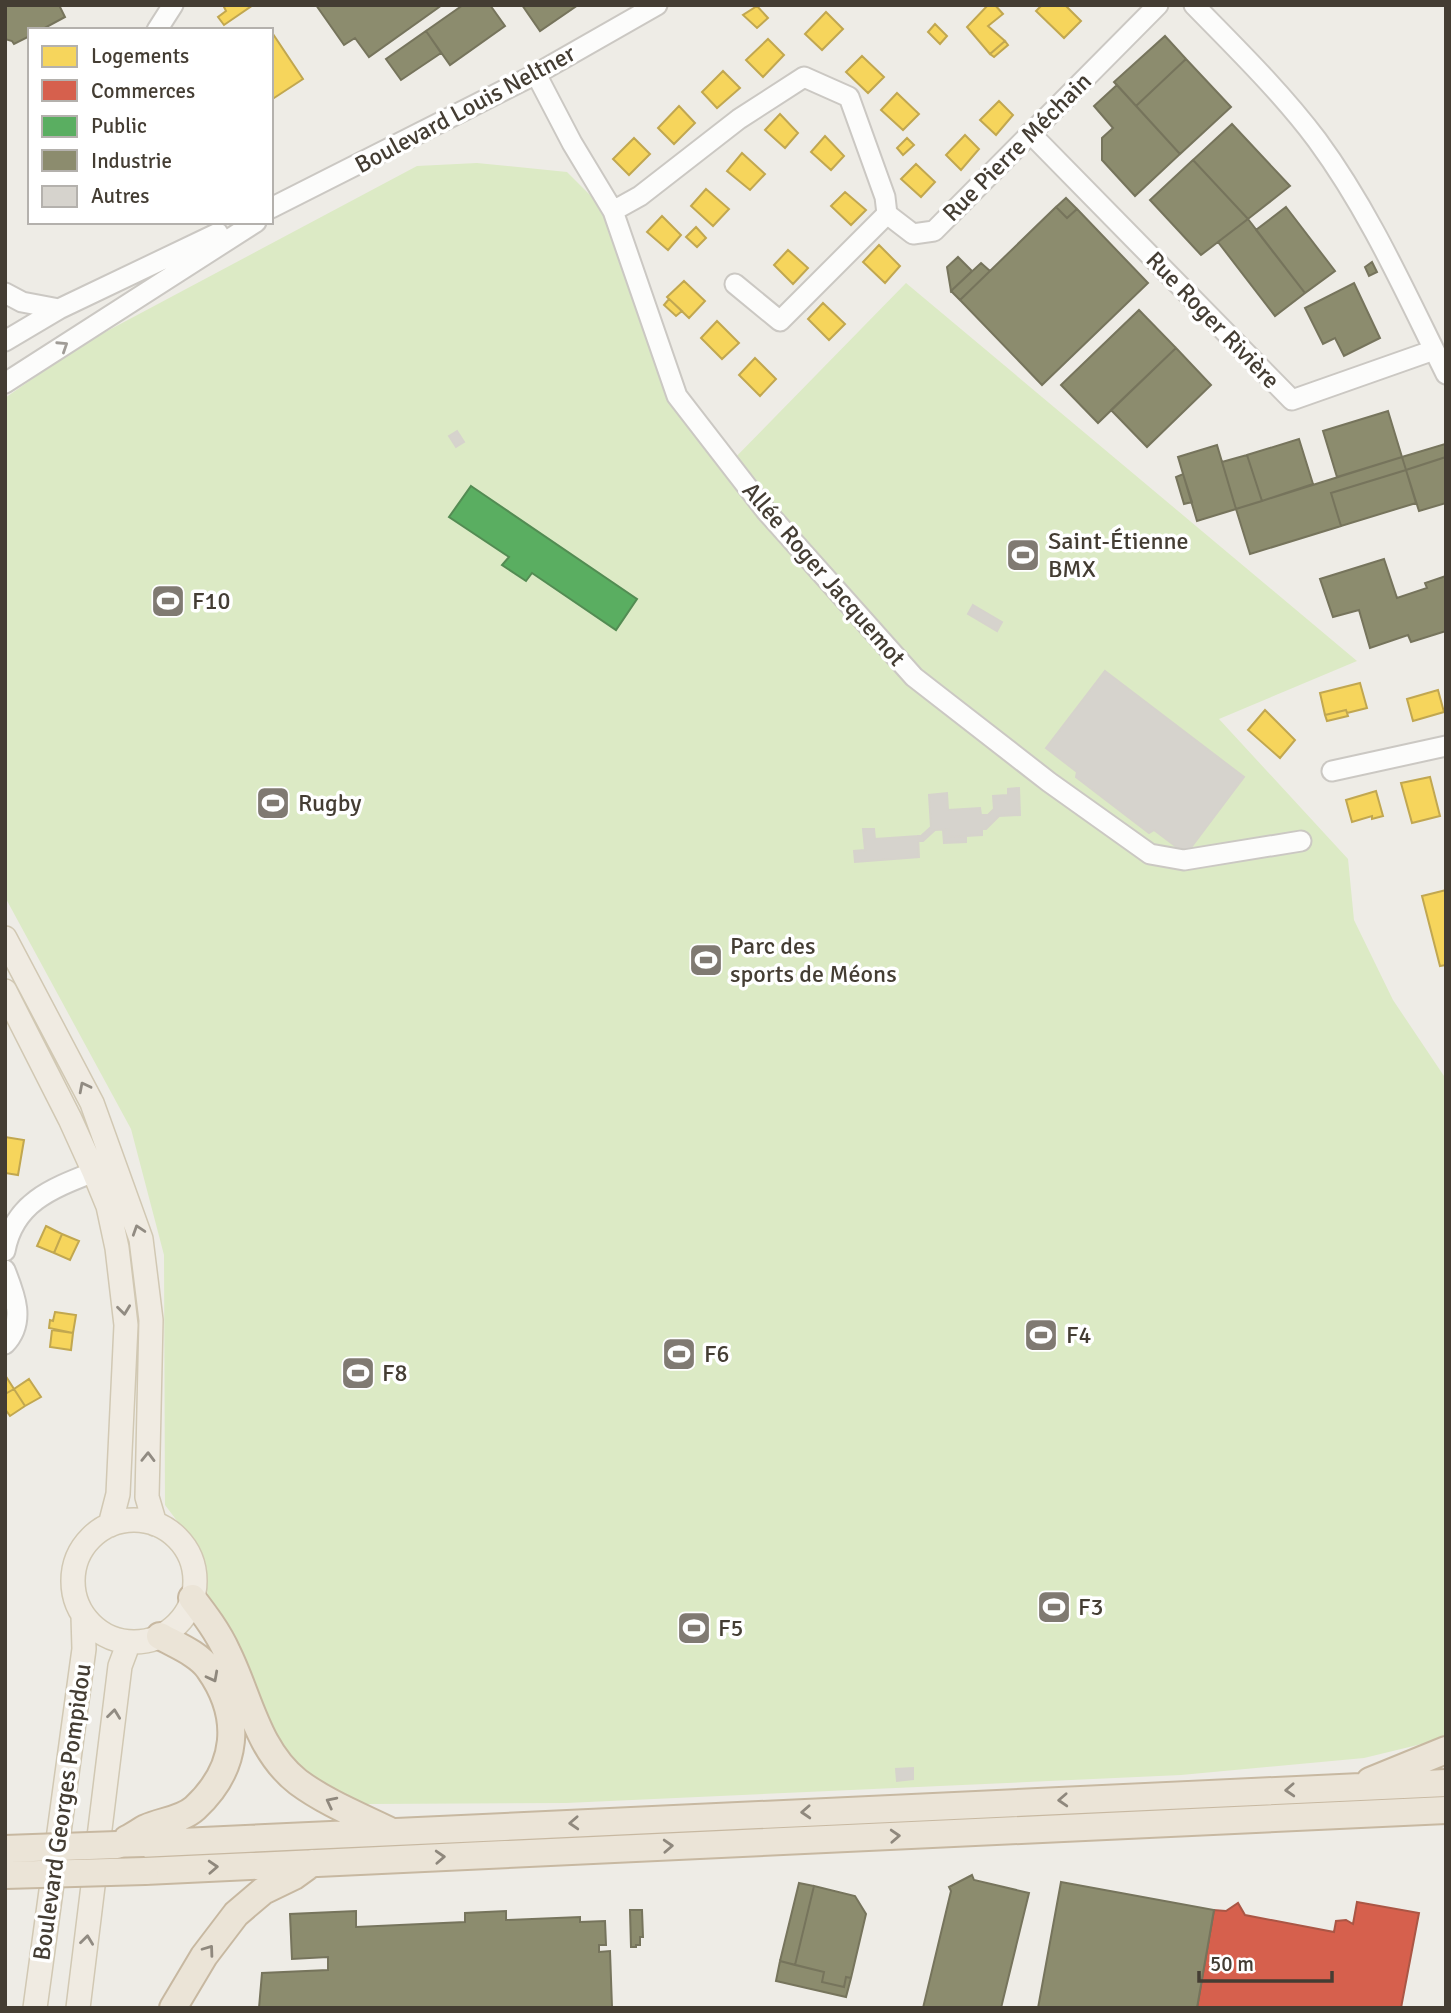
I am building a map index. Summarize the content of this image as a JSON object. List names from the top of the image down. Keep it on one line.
{"streets":{"main road":["Boulevard Georges Pompidou"],"street":["Boulevard Louis Neltner","Rue Pierre Méchain","Rue Roger Rivière","Allée Roger Jacquemot"]},"crossings":[["Boulevard Louis Neltner","Allée Roger Jacquemot"],["Rue Pierre Méchain","Rue Roger Rivière"]],"places":{"sports":["Saint-Étienne BMX","F10","Rugby","Parc des sports de Méons","F4","F6","F8","F3","F5"]},"legend":["Logements","Commerces","Public","Industrie","Autres"],"scale_bar":"50 m"}
